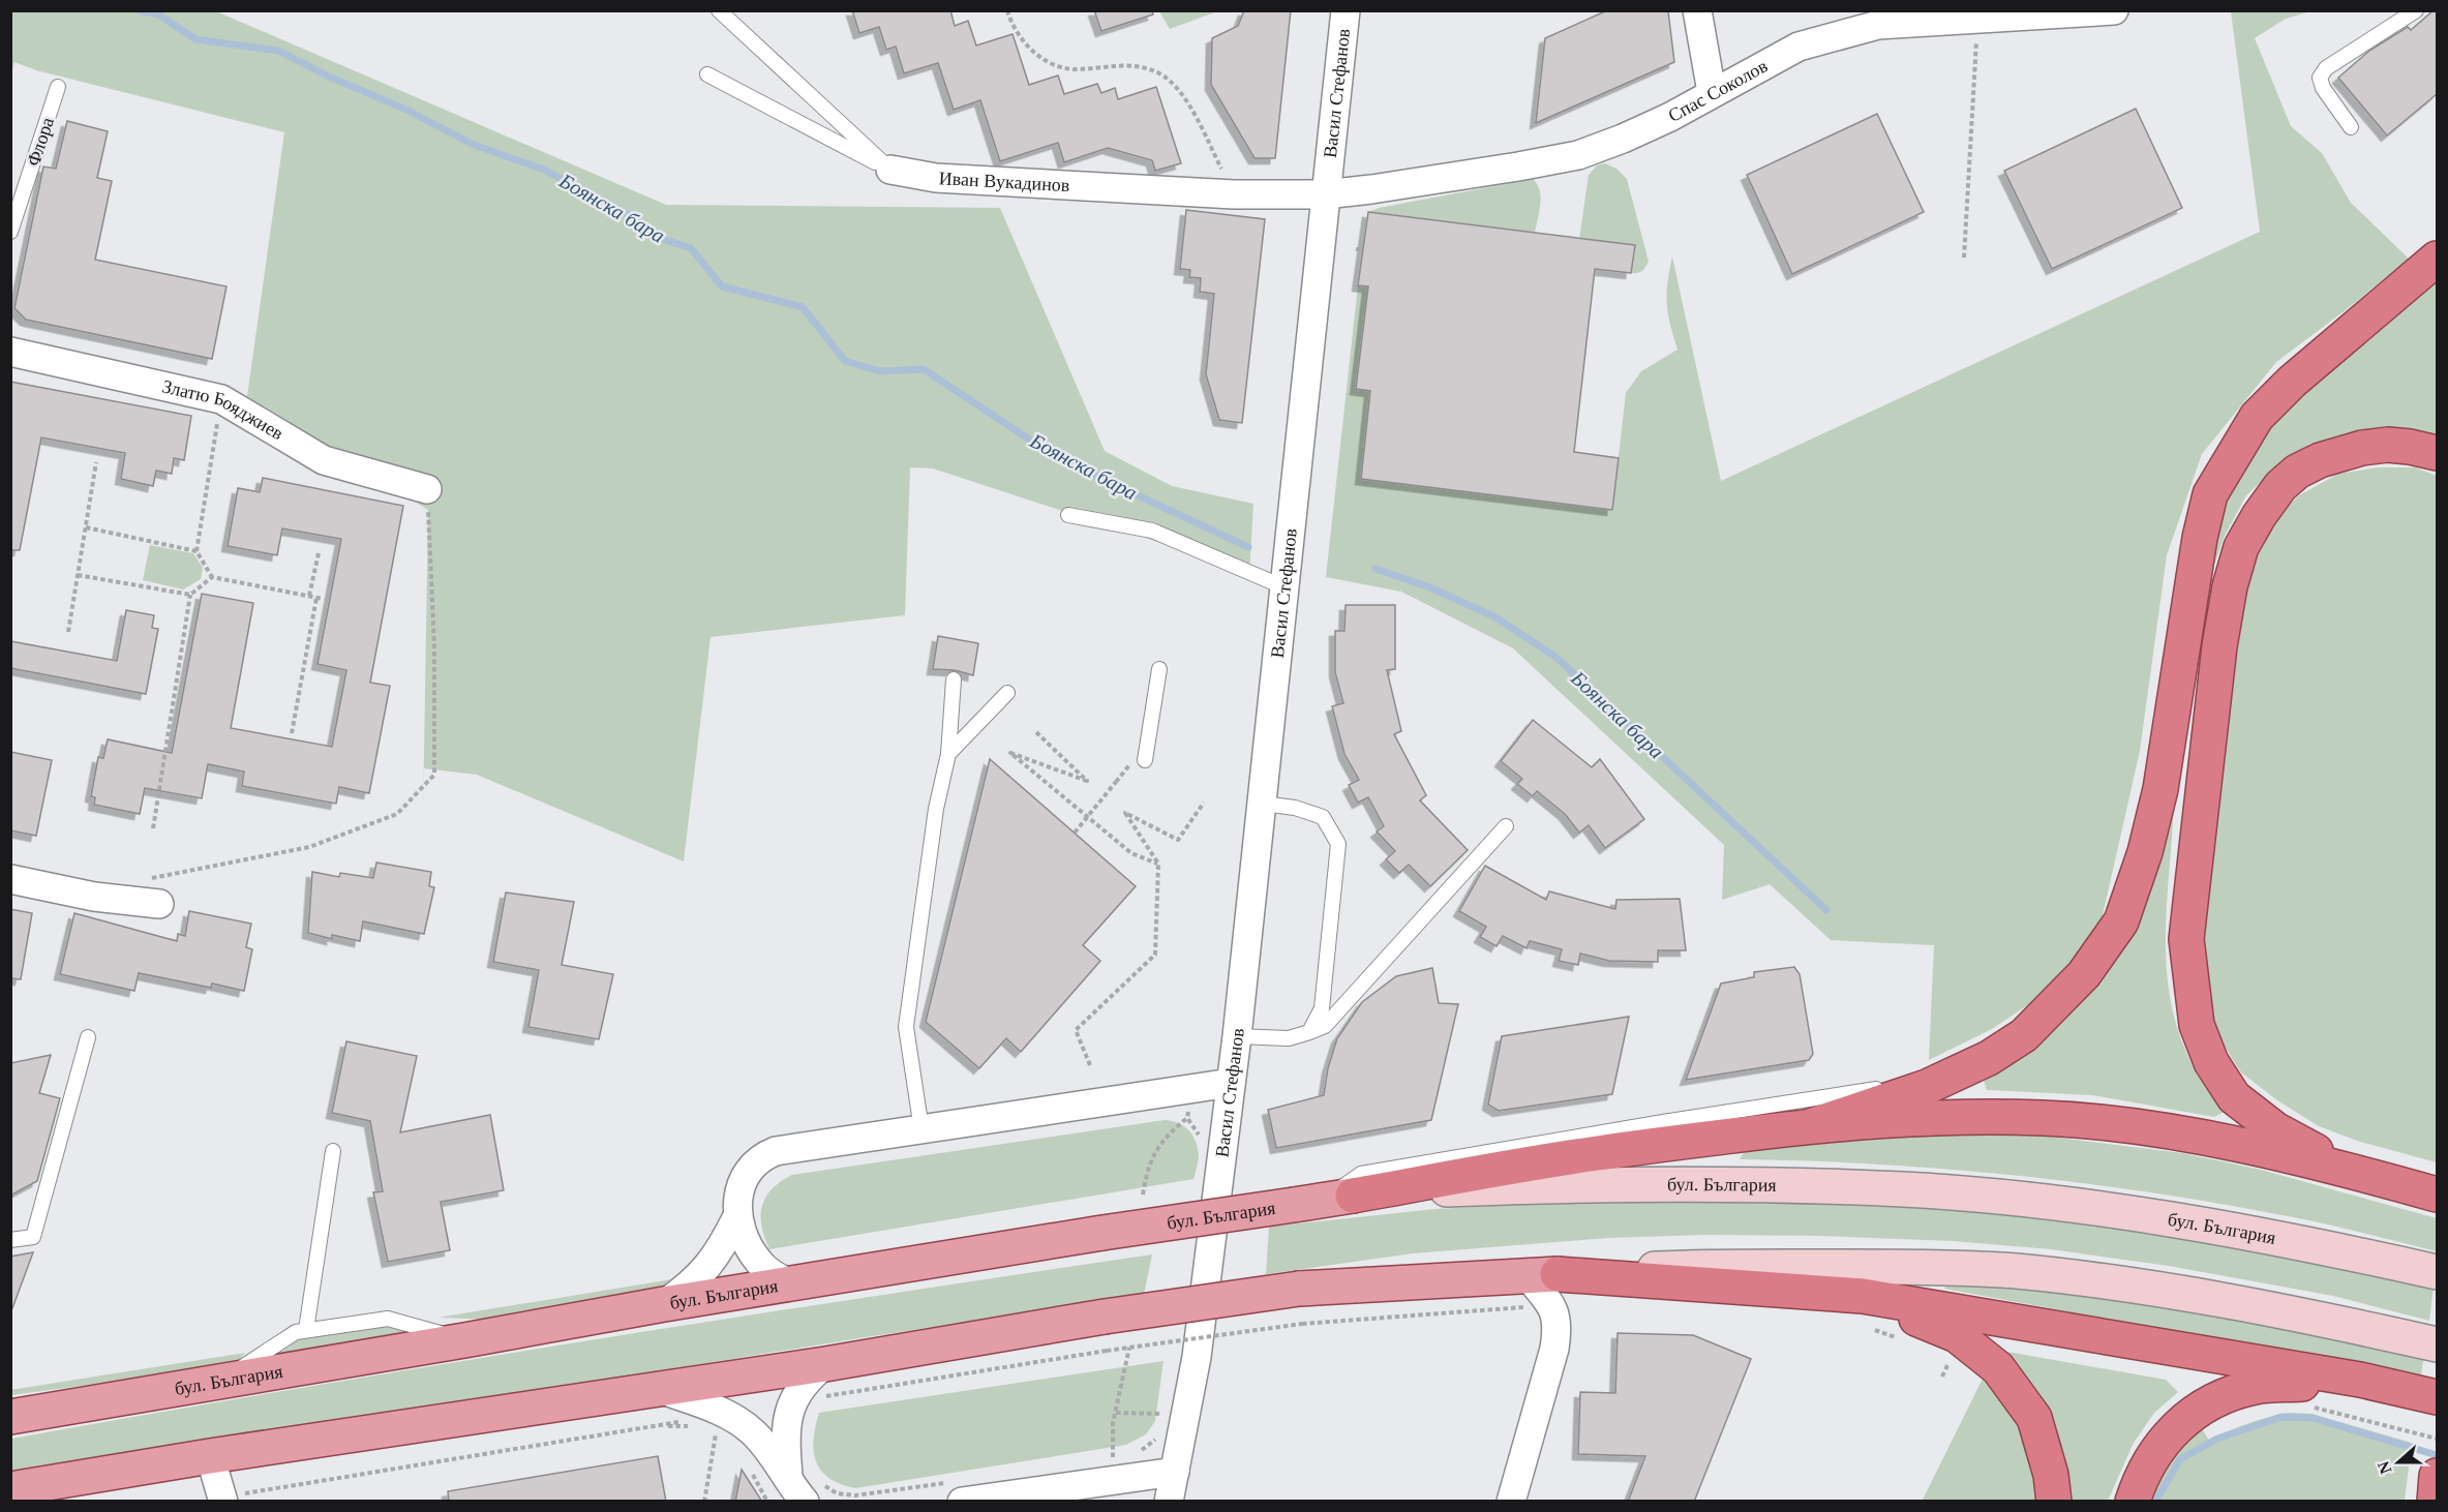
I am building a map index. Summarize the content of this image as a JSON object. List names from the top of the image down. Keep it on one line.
{"streets":{"main road":["бул. България"],"street":["Спас Соколов","Васил Стефанов","Иван Вукадинов","Златю Бояджиев"],"lane":["Флора"]},"crossings":[["Спас Соколов","Васил Стефанов"],["Спас Соколов","Иван Вукадинов"],["Васил Стефанов","Иван Вукадинов"]],"water":["Боянска бара"],"north":"left"}
